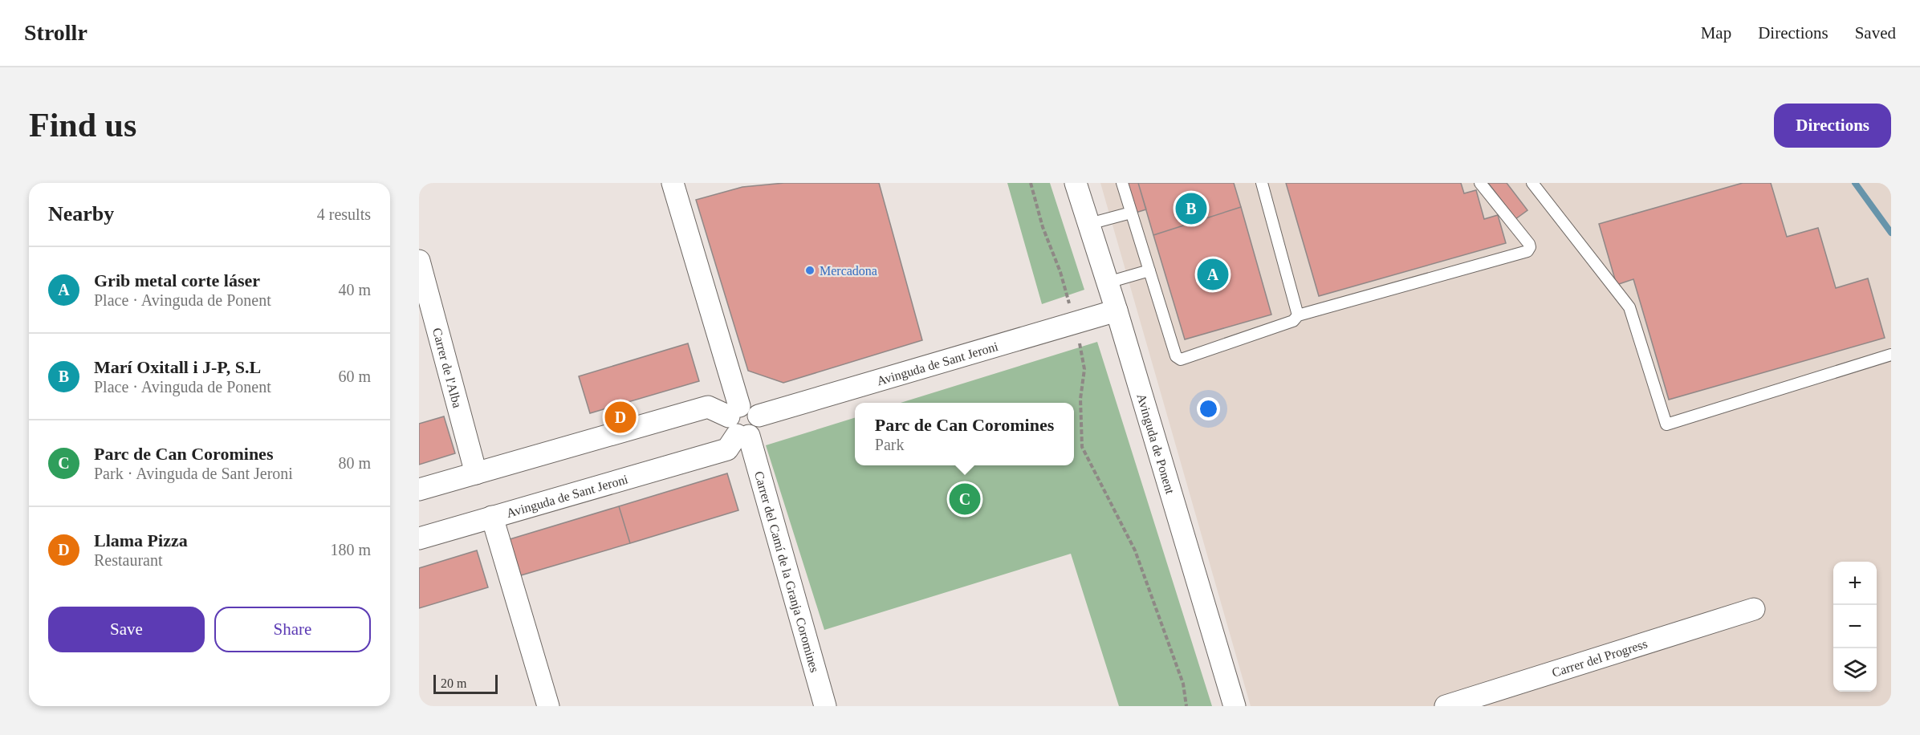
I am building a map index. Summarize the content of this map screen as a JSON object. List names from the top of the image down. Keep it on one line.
{"streets":{"street":["Avinguda de Sant Jeroni","Carrer de l'Alba","Avinguda de Ponent","Carrer del Camí de la Granja Coromines","Carrer del Progress"]},"crossings":[["Avinguda de Sant Jeroni","Avinguda de Ponent"],["Avinguda de Sant Jeroni","Carrer del Camí de la Granja Coromines"]],"places":["Mercadona"],"scale_bar":"20 m","page":{"header":"Strollr","nav":["Map","Directions","Saved"],"buttons":["Directions",["Save","Share"]],"title":"Find us","heading":["Nearby","4 results"],"pins":["B","A","D","C"],"list":[{"mark":"A","name":"Grib metal corte láser","note":"Place · Avinguda de Ponent","value":"40 m"},{"mark":"B","name":"Marí Oxitall i J-P, S.L","note":"Place · Avinguda de Ponent","value":"60 m"},{"mark":"C","name":"Parc de Can Coromines","note":"Park · Avinguda de Sant Jeroni","value":"80 m"},{"mark":"D","name":"Llama Pizza","note":"Restaurant","value":"180 m"}],"popup":["Parc de Can Coromines","Park"],"map_buttons":["+","−"],"scale":"20 m"}}
